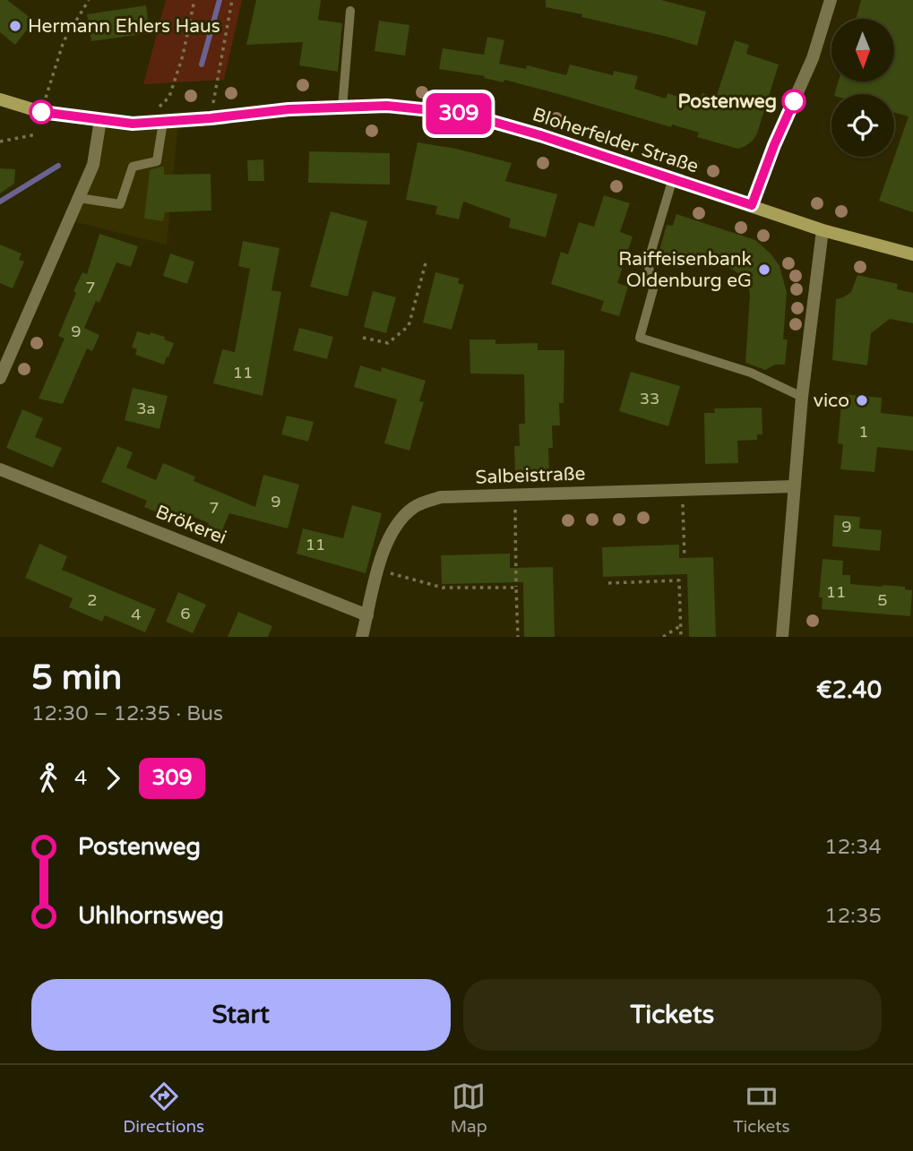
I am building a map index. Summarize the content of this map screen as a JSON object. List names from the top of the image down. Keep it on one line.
{"streets":{"street":["Bloherfelder Straße","Salbeistraße","Brökerei"]},"crossings":[["Salbeistraße","Brökerei"]],"places":["Hermann Ehlers Haus","Postenweg","Raiffeisenbank Oldenburg eG","vico"],"lines":["bus line 309"],"house_numbers":["7","9","11","33","3a","1","9","7","9","11","11","2","5","6","4"],"north":"bottom","page":{"on_map":"309","heading":["5 min","12:30 – 12:35 · Bus","€2.40"],"legs":["4","309"],"list":[{"name":"Postenweg","value":"12:34"},{"name":"Uhlhornsweg","value":"12:35"}],"buttons":["Start","Tickets"],"tabs":["Directions","Map","Tickets"]}}
